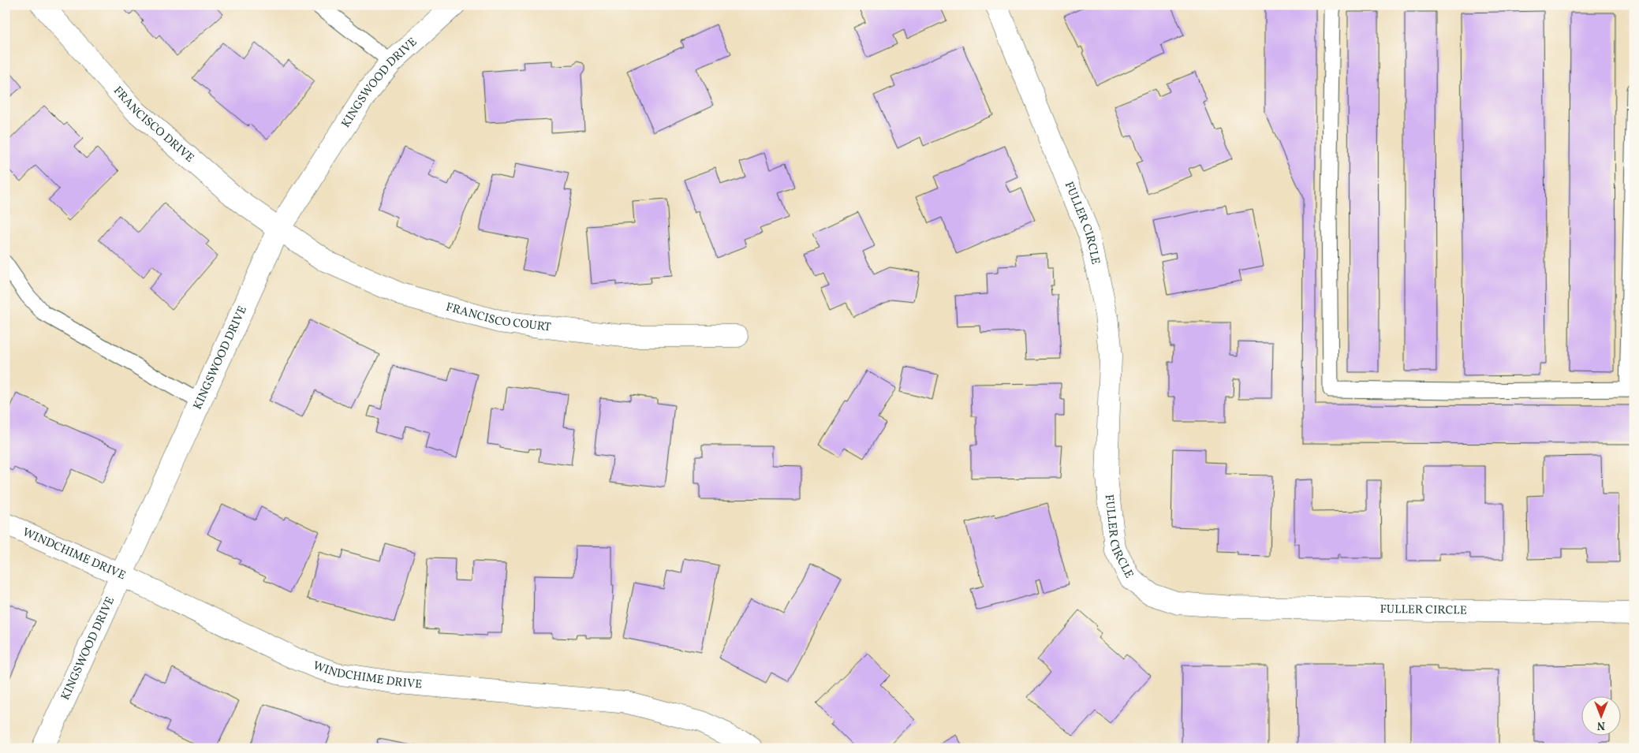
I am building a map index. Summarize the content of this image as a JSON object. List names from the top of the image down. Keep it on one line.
{"streets":{"street":["KINGSWOOD DRIVE","FRANCISCO DRIVE","FULLER CIRCLE","FRANCISCO COURT","WINDCHIME DRIVE"]},"crossings":[["KINGSWOOD DRIVE","FRANCISCO DRIVE"],["KINGSWOOD DRIVE","FRANCISCO COURT"],["KINGSWOOD DRIVE","WINDCHIME DRIVE"],["FRANCISCO DRIVE","FRANCISCO COURT"]],"north":"bottom"}
